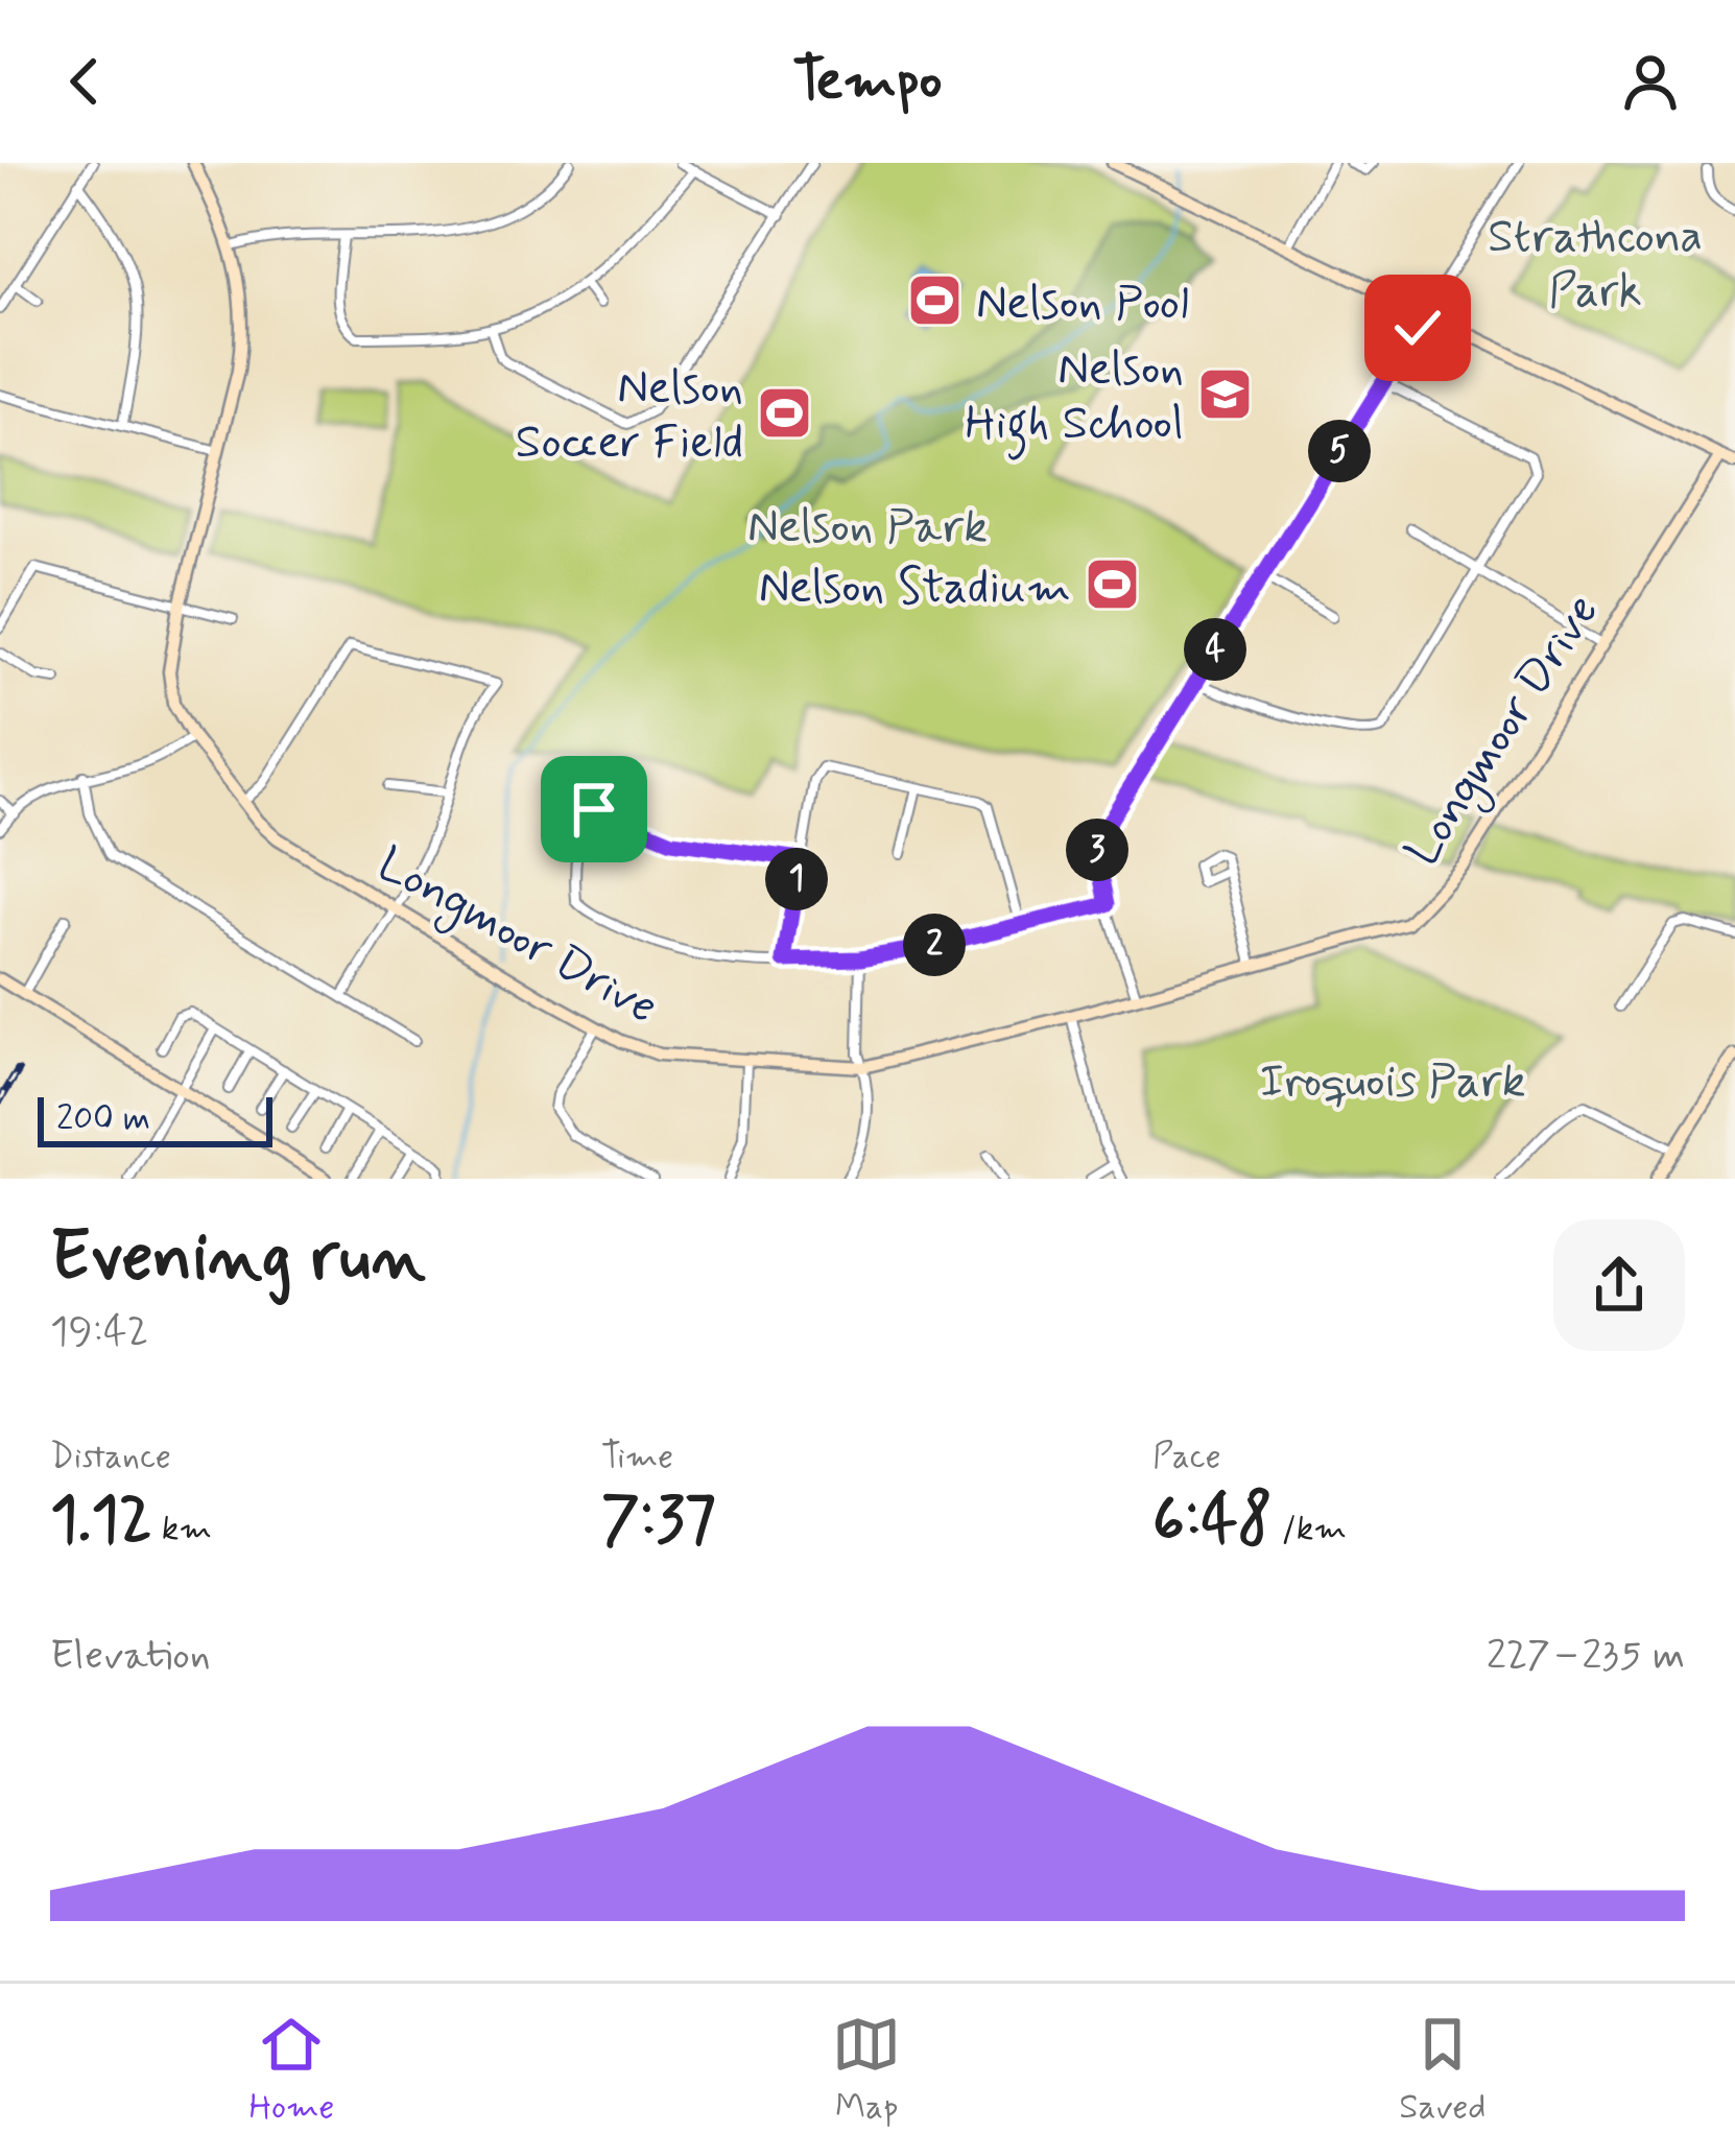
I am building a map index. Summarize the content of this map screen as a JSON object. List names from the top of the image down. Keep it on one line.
{"streets":{"street":["Longmoor Drive"]},"parks":["Strathcona Park","Nelson Park","Iroquois Park"],"places":{"sports":["Nelson Pool","Nelson Soccer Field","Nelson Stadium"],"school or university":["Nelson High School"]},"scale_bar":"200 m","page":{"header":"Tempo","pins":["5","4","3","1","2"],"scale":"200 m","heading":["Evening run","19:42"],"stats":[["Distance","1.12 km"],["Time","7:37"],["Pace","6:48 /km"]],"chart":["Elevation","227–235 m"],"tabs":["Home","Map","Saved"]}}
